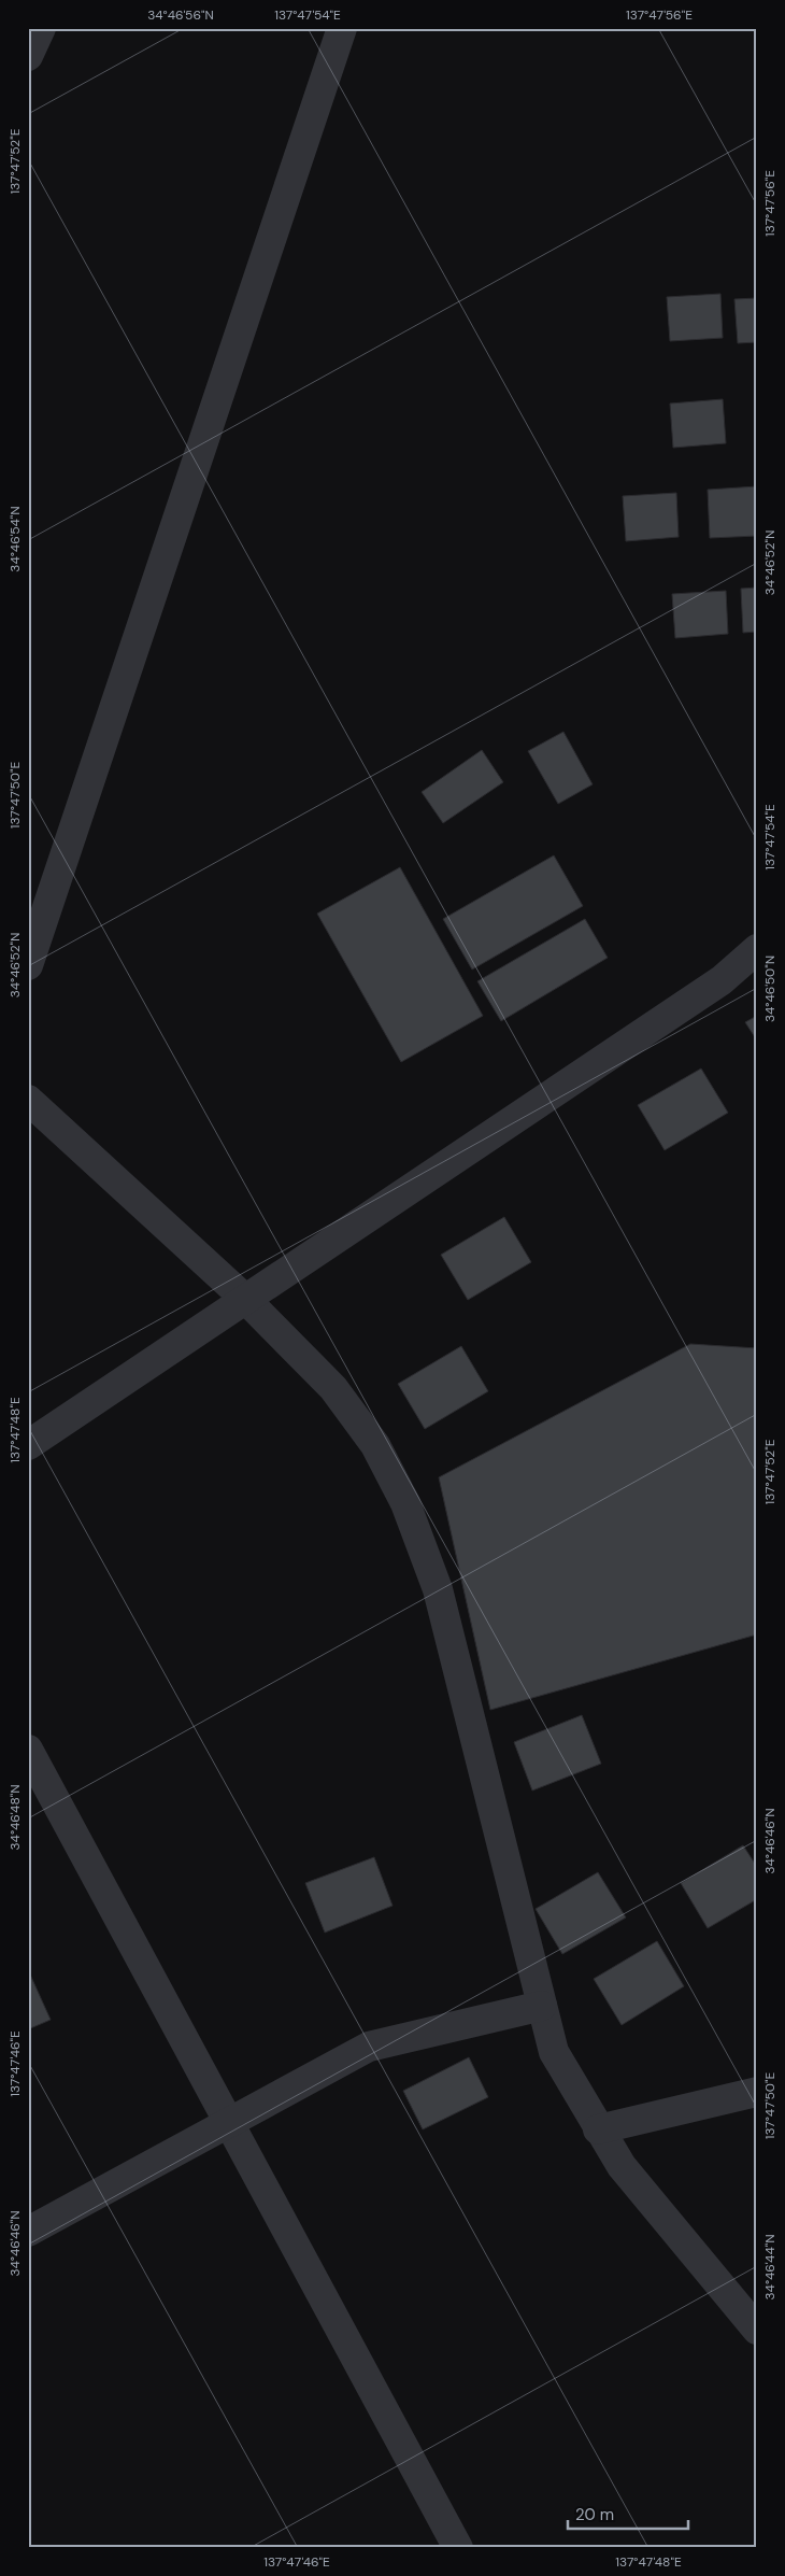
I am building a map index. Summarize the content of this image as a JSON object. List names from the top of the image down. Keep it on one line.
{"scale_bar":"20 m","coordinates":["34°46'56\"N","137°47'54\"E","137°47'56\"E","137°47'52\"E","34°46'54\"N","34°46'52\"N","137°47'50\"E","34°46'50\"N","137°47'48\"E","34°46'48\"N","34°46'46\"N","137°47'46\"E","34°46'44\"N"]}
